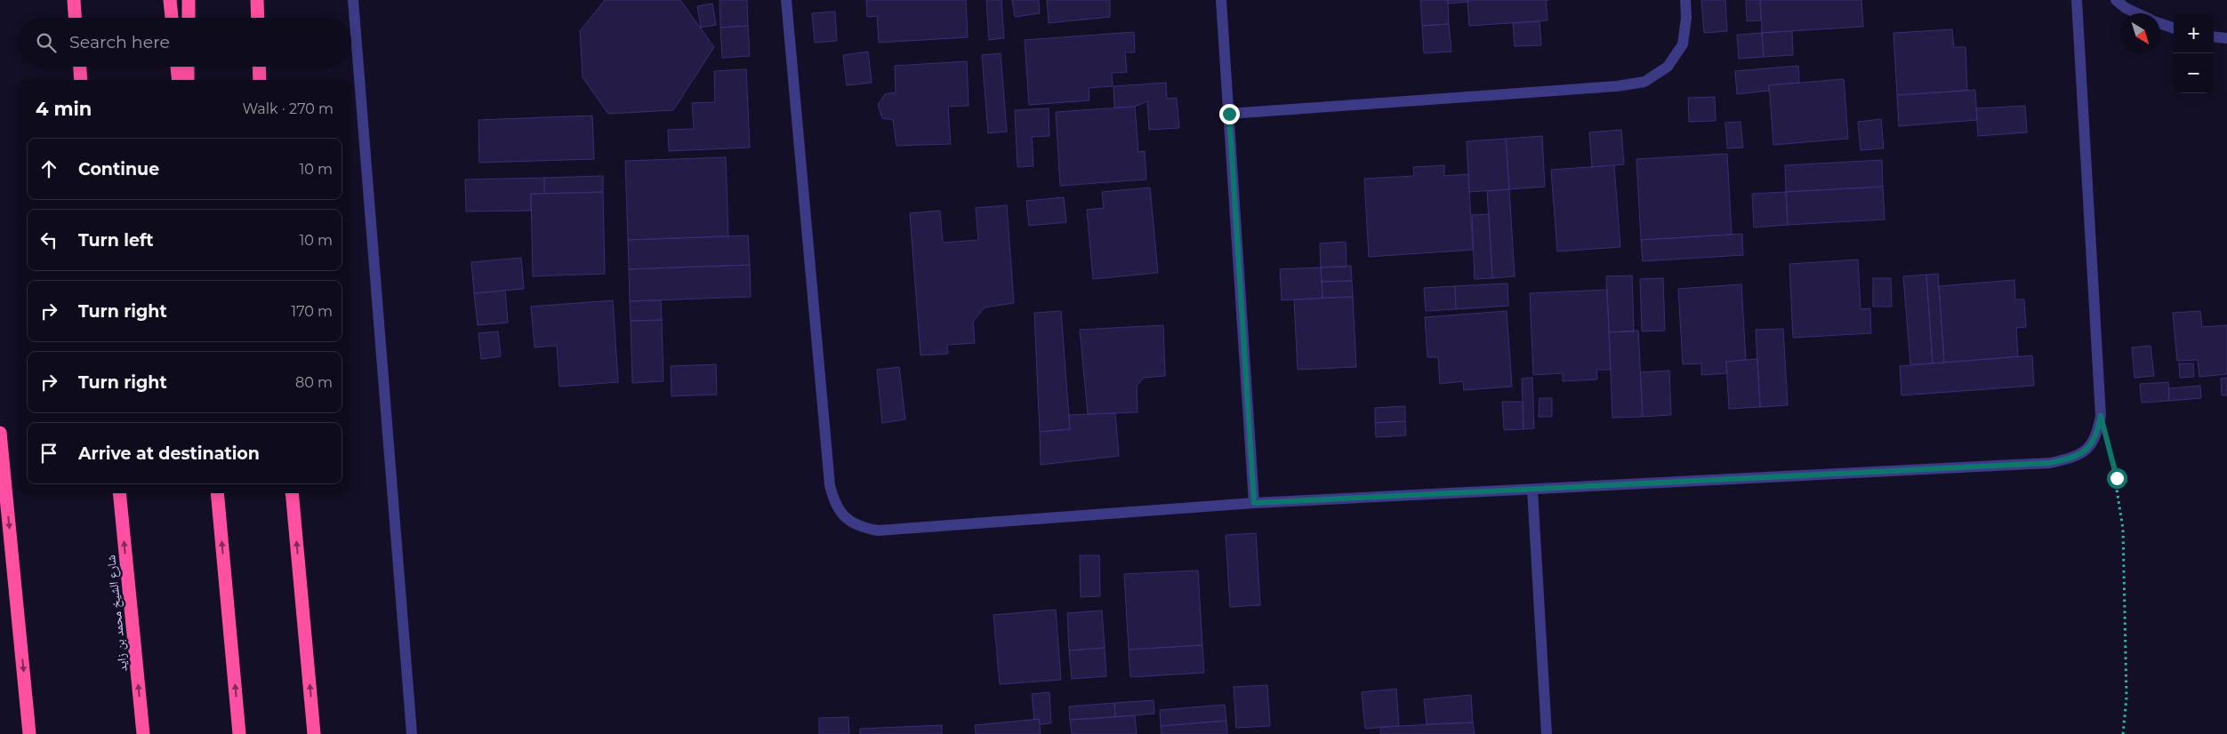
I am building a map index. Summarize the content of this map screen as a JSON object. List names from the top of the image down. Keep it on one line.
{"streets":{"highway":["شارع الشيخ محمد بن زايد"]},"north":"bottom right","page":{"map_buttons":["+","−"],"search":"Search here","heading":["4 min","Walk · 270 m"],"list":[["Continue","10 m"],["Turn left","10 m"],["Turn right","170 m"],["Turn right","80 m"],"Arrive at destination"]}}
